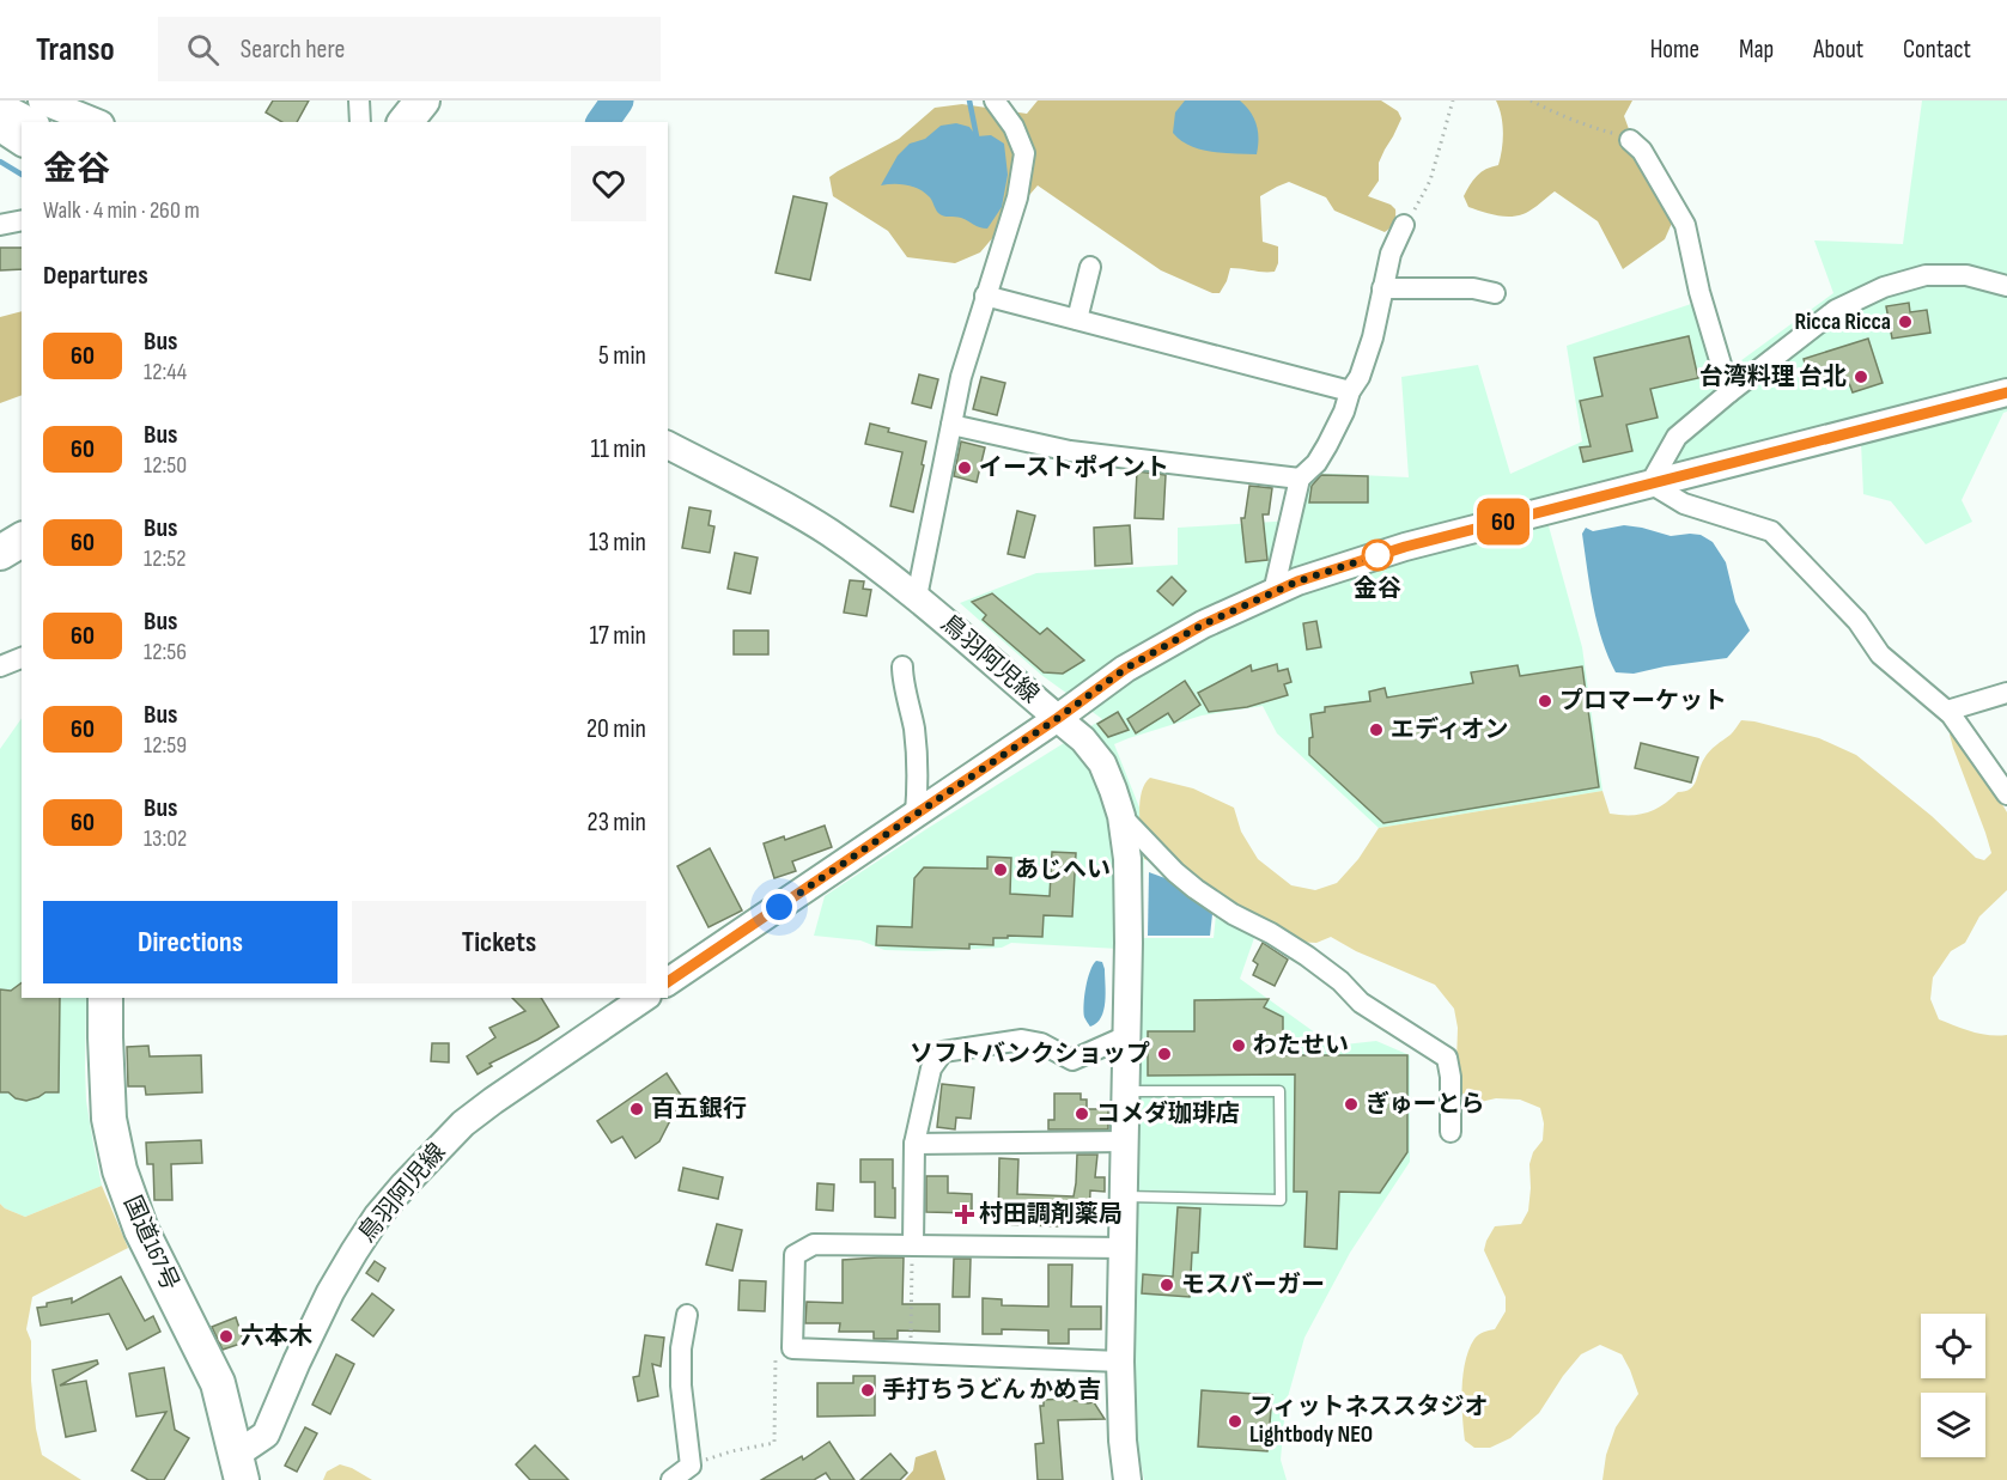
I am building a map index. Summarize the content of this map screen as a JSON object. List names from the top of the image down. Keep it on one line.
{"streets":{"highway":["国道167号"],"street":["鳥羽阿児線"]},"crossings":[["鳥羽阿児線","国道167号"]],"places":{"other":["Ricca Ricca","台湾料理 台北","イーストポイント","金谷","プロマーケット","エディオン","あじへい","わたせい","ソフトバンクショップ","ぎゅーとら","百五銀行","コメダ珈琲店","モスバーガー","六本木","手打ちうどん かめ吉","フィットネススタジオ Lightbody NEO"],"health":["村田調剤薬局"]},"lines":["bus line 60"],"page":{"header":"Transo","search":"Search here","nav":["Home","Map","About","Contact"],"on_map":"60","heading":[["金谷","Walk · 4 min · 260 m"],"Departures"],"list":[{"mark":"60","name":"Bus","note":"12:44","value":"5 min"},{"mark":"60","name":"Bus","note":"12:50","value":"11 min"},{"mark":"60","name":"Bus","note":"12:52","value":"13 min"},{"mark":"60","name":"Bus","note":"12:56","value":"17 min"},{"mark":"60","name":"Bus","note":"12:59","value":"20 min"},{"mark":"60","name":"Bus","note":"13:02","value":"23 min"}],"buttons":["Directions","Tickets"]}}
